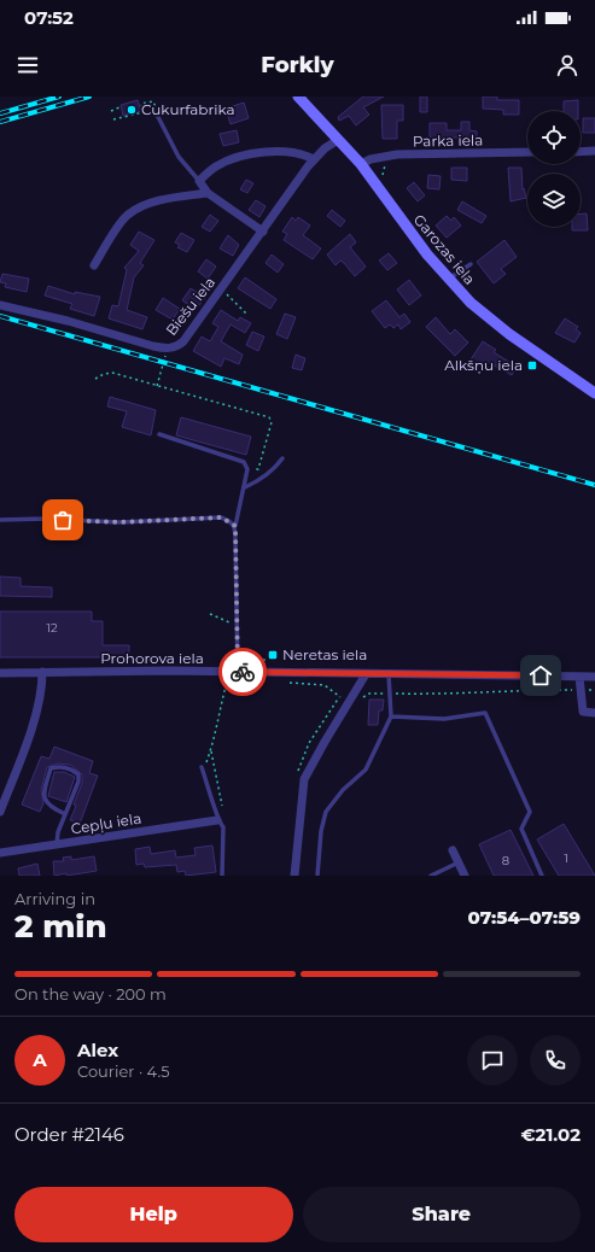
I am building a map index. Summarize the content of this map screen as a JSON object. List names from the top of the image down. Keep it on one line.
{"streets":{"main road":["Garozas iela"],"street":["Parka iela","Biešu iela","Prohorova iela","Cepļu iela"]},"crossings":[["Parka iela","Garozas iela"],["Garozas iela","Biešu iela"]],"places":{"other":["Cukurfabrika"],"transit":["Alkšņu iela","Neretas iela"]},"house_numbers":["12","1","8"],"page":{"status":"07:52","header":"Forkly","heading":["2 min","Arriving in","07:54–07:59"],"panel":["Alex","Courier · 4.5","Order #2146","€21.02"],"bar":"On the way · 200 m","round":"A","buttons":["Help","Share"]}}
